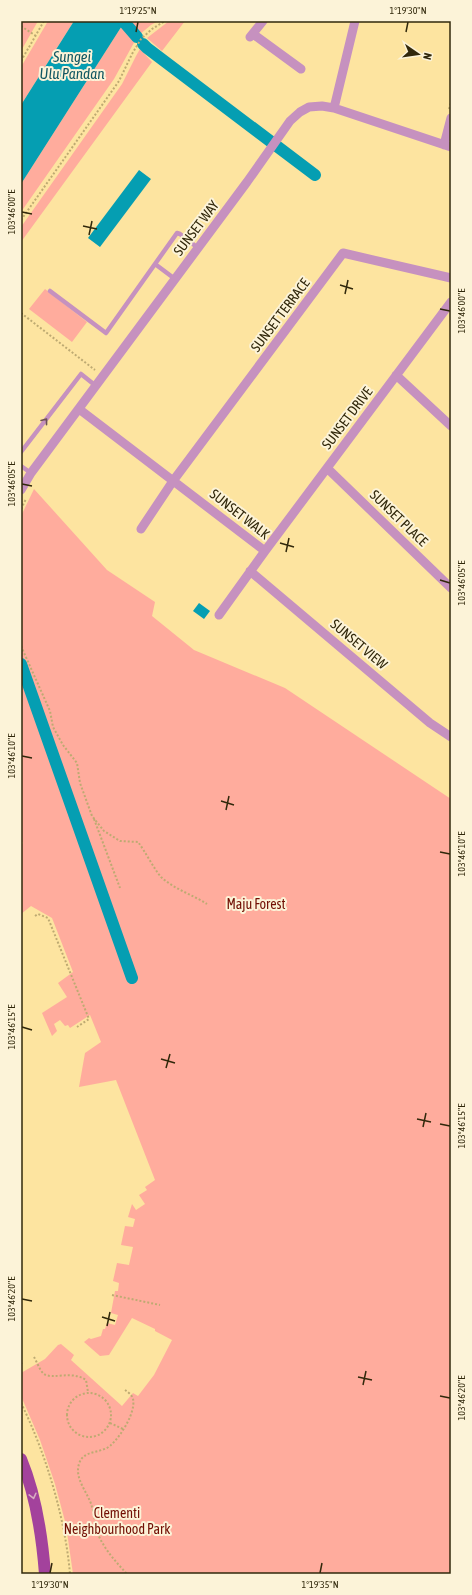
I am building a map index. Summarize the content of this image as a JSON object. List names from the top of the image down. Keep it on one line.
{"streets":{"street":["SUNSET WAY","SUNSET TERRACE","SUNSET DRIVE","SUNSET WALK","SUNSET PLACE","SUNSET VIEW"]},"crossings":[["SUNSET WAY","SUNSET WALK"],["SUNSET TERRACE","SUNSET WALK"],["SUNSET DRIVE","SUNSET WALK"],["SUNSET DRIVE","SUNSET PLACE"],["SUNSET WALK","SUNSET VIEW"]],"water":["Sungei Ulu Pandan"],"parks":["Maju Forest","Clementi Neighbourhood Park"],"north":"right","coordinates":["1°19'25\"N","1°19'30\"N","103°46'00\"E","103°46'05\"E","103°46'10\"E","103°46'15\"E","103°46'20\"E","1°19'35\"N"]}
